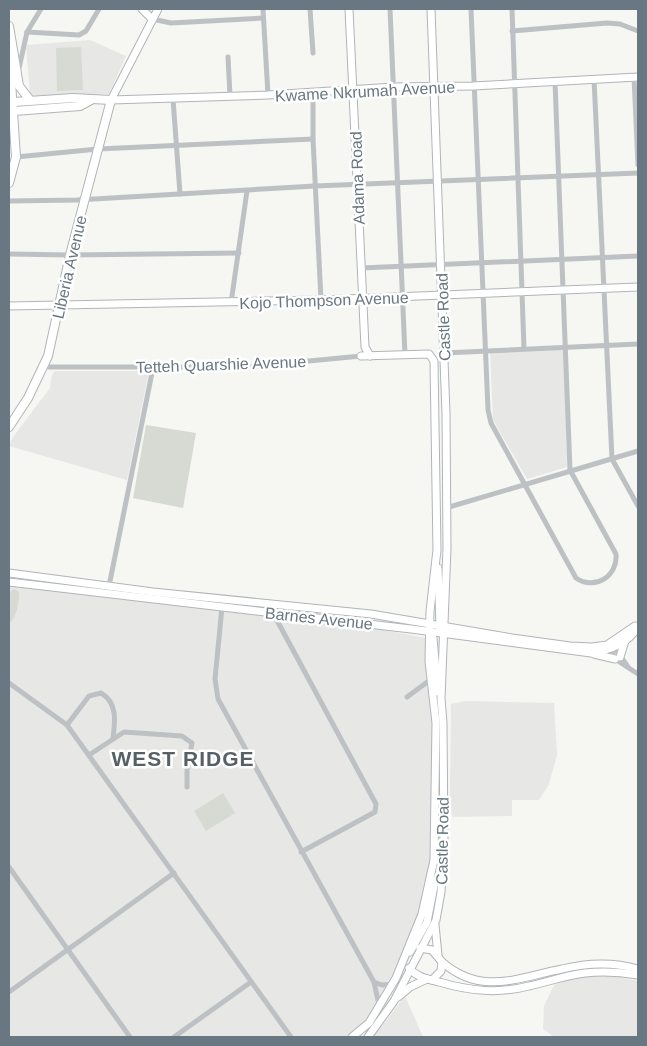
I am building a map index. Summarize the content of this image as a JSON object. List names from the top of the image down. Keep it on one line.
{"streets":{"main road":["Kwame Nkrumah Avenue","Adama Road","Liberia Avenue","Kojo Thompson Avenue","Castle Road","Tetteh Quarshie Avenue","Barnes Avenue"]},"crossings":[["Kwame Nkrumah Avenue","Adama Road"],["Kwame Nkrumah Avenue","Liberia Avenue"],["Kwame Nkrumah Avenue","Castle Road"],["Adama Road","Kojo Thompson Avenue"],["Adama Road","Tetteh Quarshie Avenue"],["Liberia Avenue","Kojo Thompson Avenue"],["Liberia Avenue","Tetteh Quarshie Avenue"],["Kojo Thompson Avenue","Castle Road"],["Castle Road","Tetteh Quarshie Avenue"],["Castle Road","Barnes Avenue"]],"districts":["WEST RIDGE"]}
